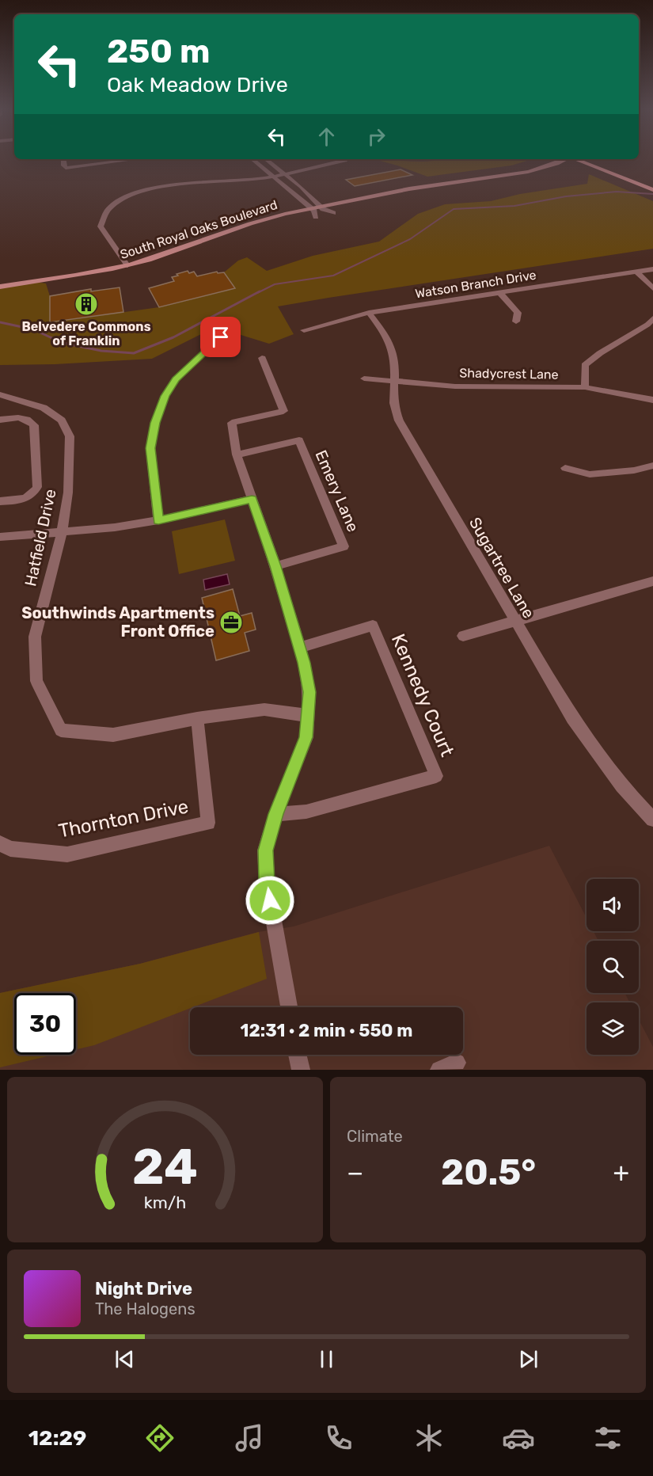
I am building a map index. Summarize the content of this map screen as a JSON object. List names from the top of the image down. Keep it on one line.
{"streets":{"main road":["South Royal Oaks Boulevard"],"street":["Watson Branch Drive","Shadycrest Lane","Emery Lane","Hatfield Drive","Sugartree Lane","Kennedy Court","Thornton Drive"]},"crossings":[["Watson Branch Drive","Sugartree Lane"],["Shadycrest Lane","Sugartree Lane"],["Hatfield Drive","Thornton Drive"]],"places":{"building":["Belvedere Commons of Franklin"],"office":["Southwinds Apartments Front Office"]},"page":{"turn":["250 m","Oak Meadow Drive"],"limit":"30","trip":"12:31 · 2 min · 550 m","tile":"Climate","heat":["−","20.5°","+"],"song":["Night Drive","The Halogens"],"tabs":"12:29","gauge":["24","km/h"]}}
